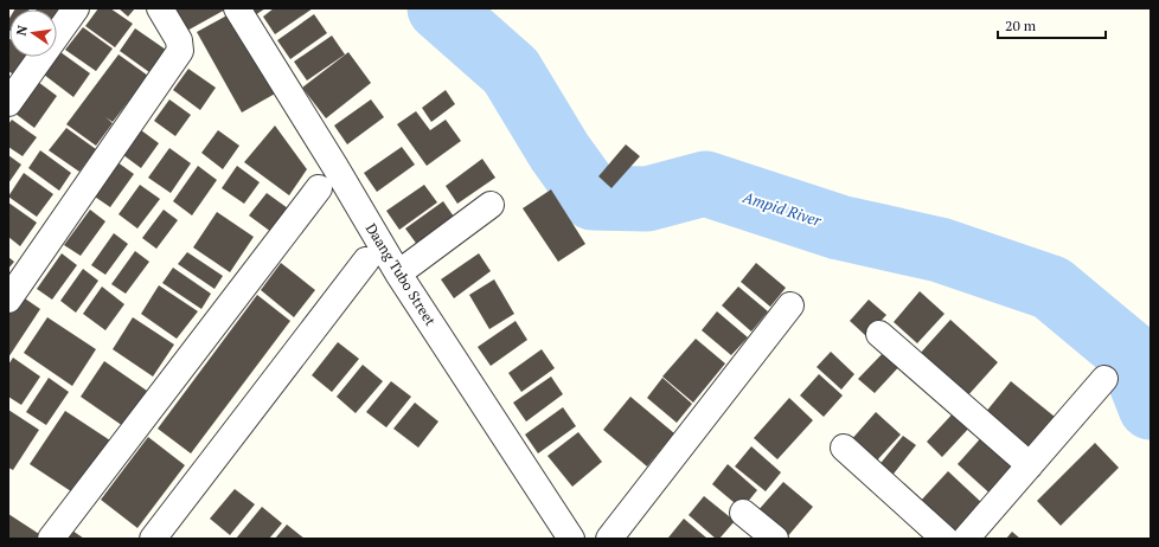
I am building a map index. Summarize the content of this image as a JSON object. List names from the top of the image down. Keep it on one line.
{"streets":{"street":["Daang Tubo Street"]},"water":["Ampid River"],"scale_bar":"20 m","north":"left"}
